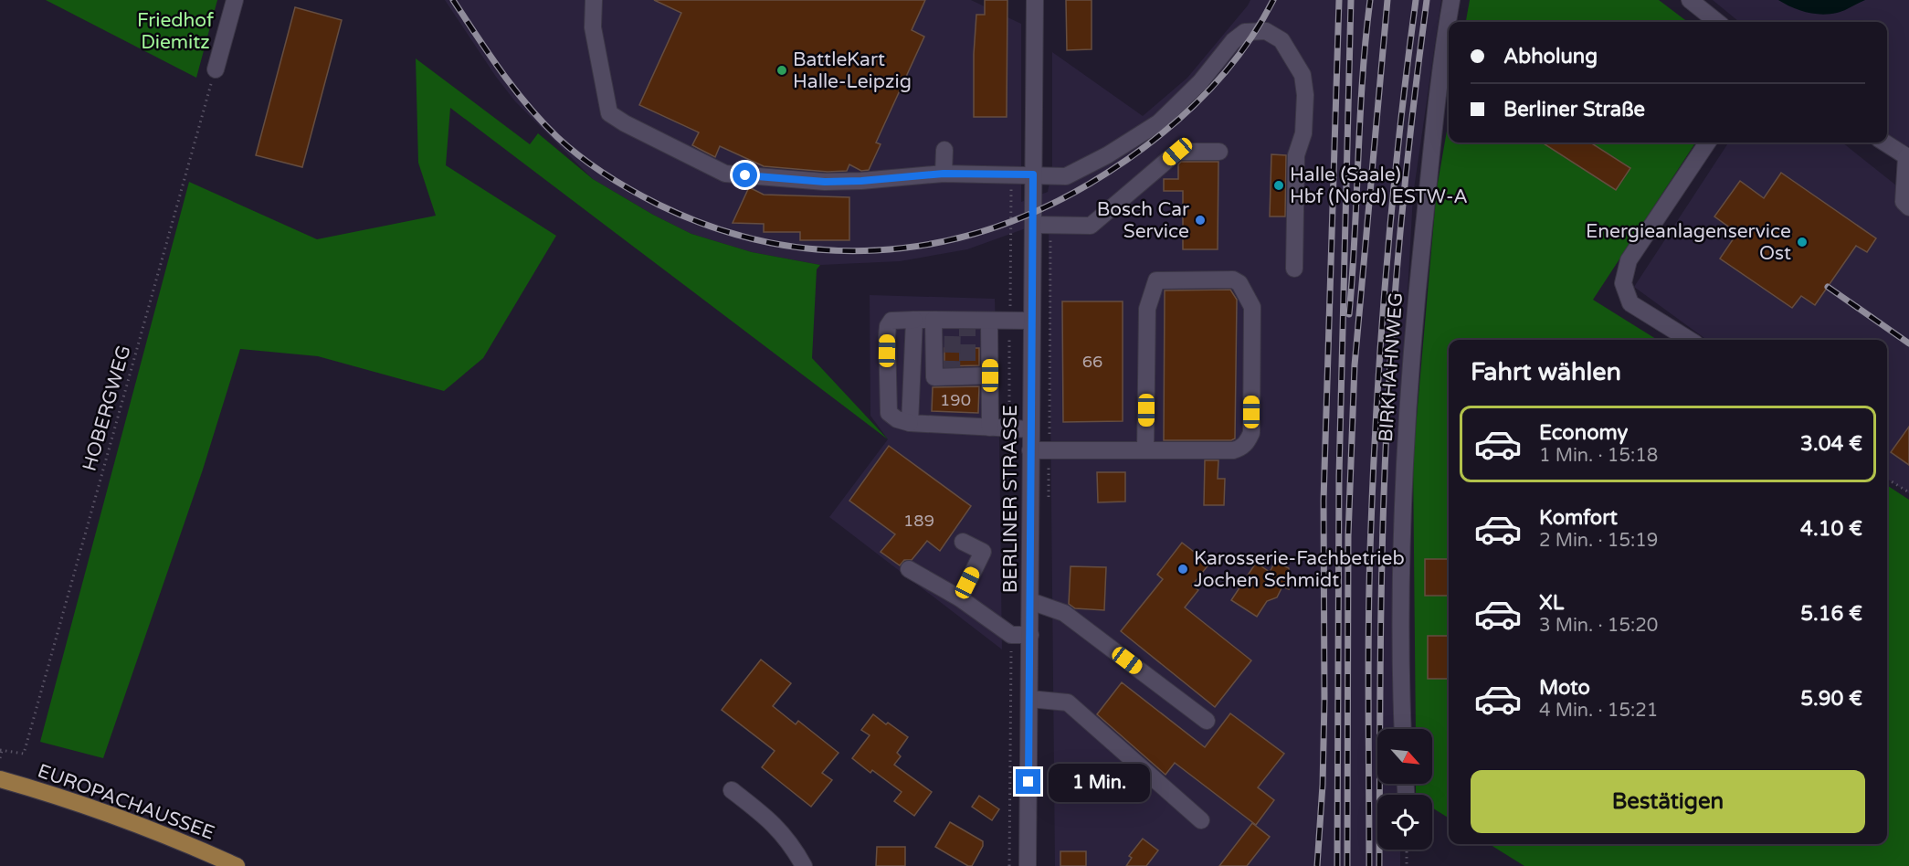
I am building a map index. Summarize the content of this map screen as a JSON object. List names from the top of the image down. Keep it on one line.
{"streets":{"main road":["EUROPACHAUSSEE"],"street":["BIRKHAHNWEG","BERLINER STRASSE"],"path":["HOBERGWEG"]},"parks":["Friedhof Diemitz"],"places":["BattleKart Halle-Leipzig","Halle (Saale) Hbf (Nord) ESTW-A","Bosch Car Service","Energieanlagenservice Ost","Karosserie-Fachbetrieb Jochen Schmidt"],"house_numbers":["66","190","189"],"north":"bottom right","page":{"banner":["Abholung","Berliner Straße"],"heading":"Fahrt wählen","list":[{"name":"Economy","note":"1 Min. · 15:18","value":"3.04 €"},{"name":"Komfort","note":"2 Min. · 15:19","value":"4.10 €"},{"name":"XL","note":"3 Min. · 15:20","value":"5.16 €"},{"name":"Moto","note":"4 Min. · 15:21","value":"5.90 €"}],"buttons":"Bestätigen","bubble":"1 Min."}}
